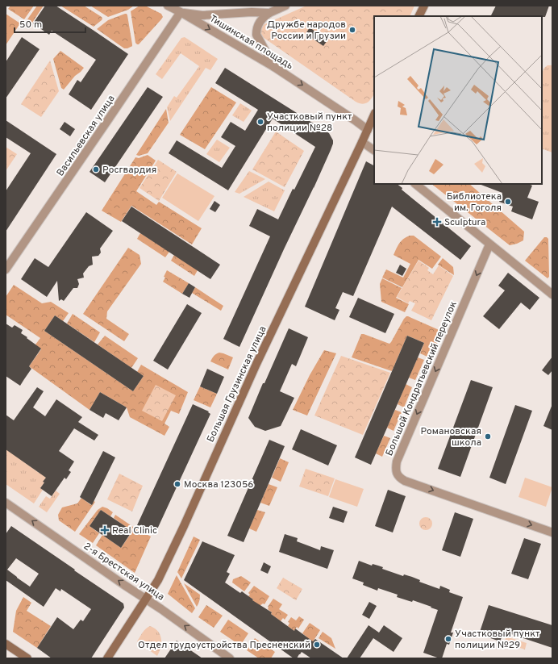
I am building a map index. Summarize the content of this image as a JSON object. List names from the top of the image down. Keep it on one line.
{"streets":{"main road":["Большая Грузинская улица"],"street":["Тишинская площадь","Васильевская улица","Большой Кондратьевский переулок","2-я Брестская улица"]},"crossings":[["Тишинская площадь","Васильевская улица"],["Тишинская площадь","Большая Грузинская улица"],["Большая Грузинская улица","2-я Брестская улица"]],"one_way":["Тишинская площадь","2-я Брестская улица"],"places":{"other":["Дружбе народов России и Грузии","Участковый пункт полиции №28","Росгвардия","Библиотека им. Гоголя","Романовская школа","Москва 123056","Участковый пункт полиции №29","Отдел трудоустройства Пресненский"],"health":["Sculptura","Real Clinic"]},"scale_bar":"50 m"}
